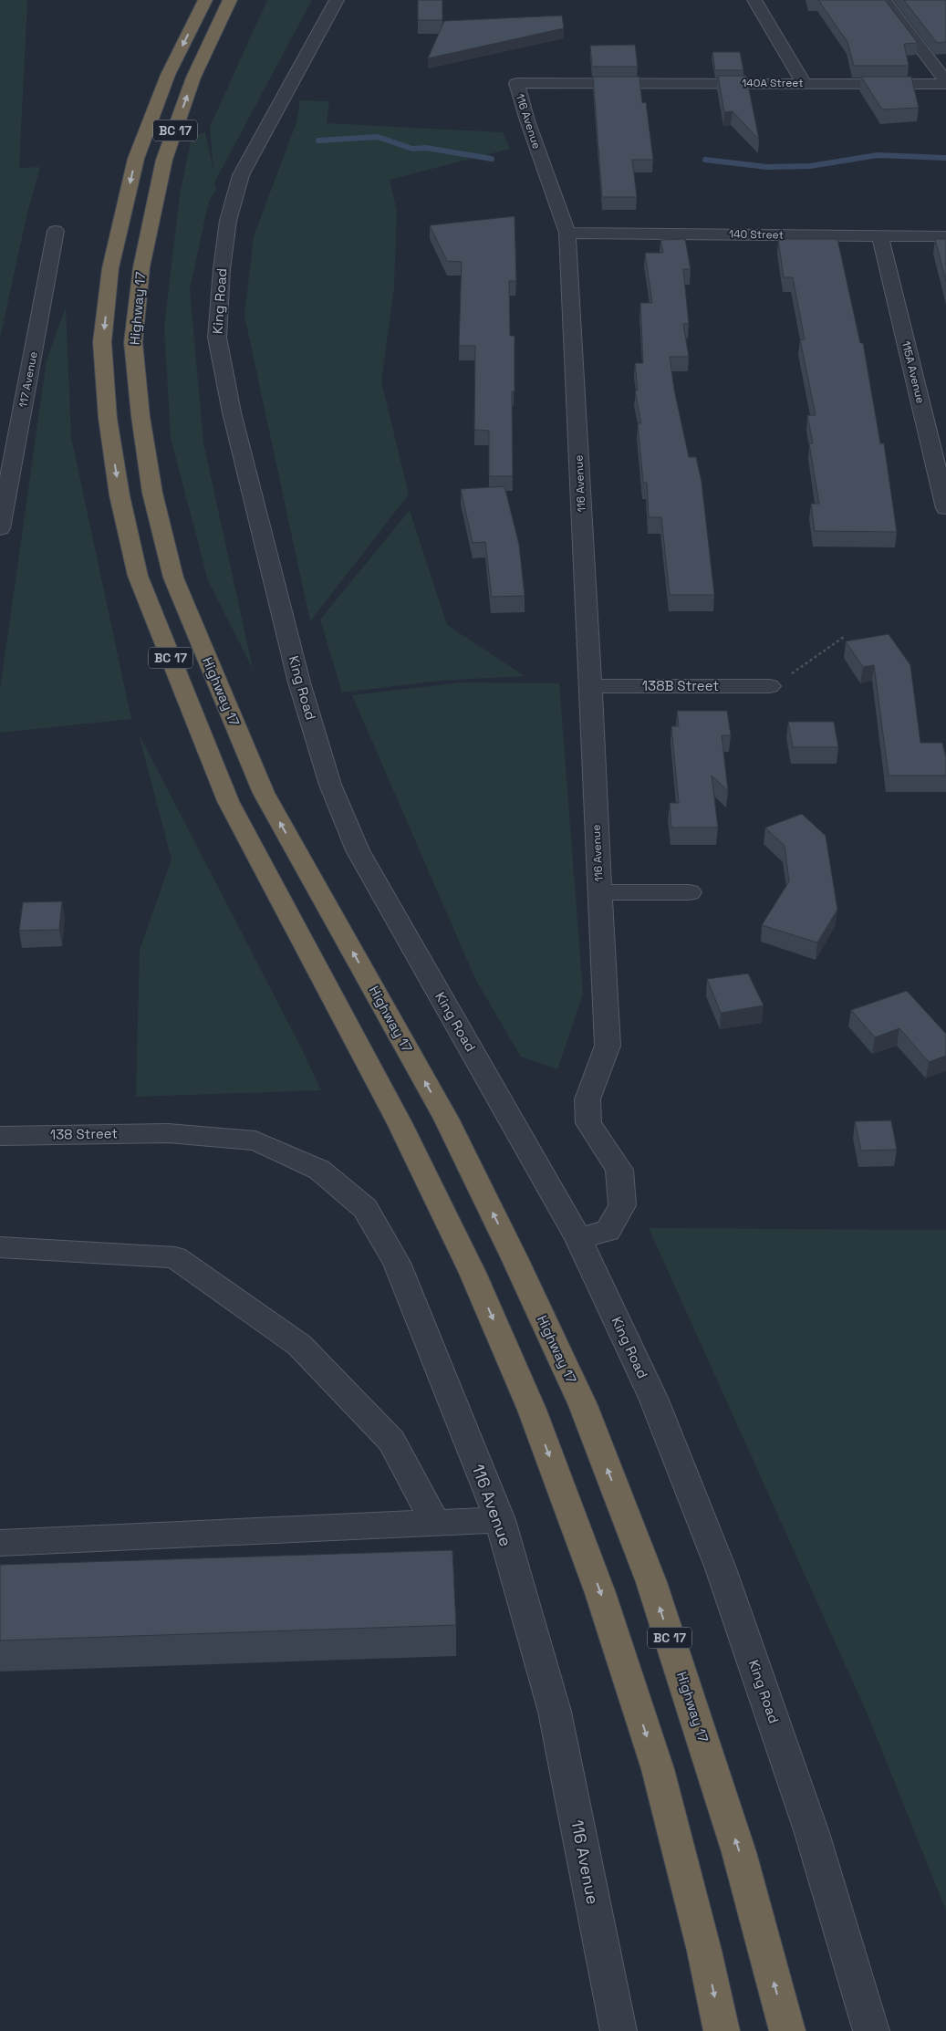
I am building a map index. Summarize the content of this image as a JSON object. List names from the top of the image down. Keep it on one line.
{"streets":{"highway":["BC 17","Highway 17"],"street":["140A Street","116 Avenue","140 Street","King Road","115A Avenue","117 Avenue","138B Street","138 Street"]},"crossings":[["140A Street","116 Avenue"],["116 Avenue","140 Street"],["116 Avenue","King Road"],["116 Avenue","138B Street"],["116 Avenue","138 Street"],["140 Street","115A Avenue"]]}
